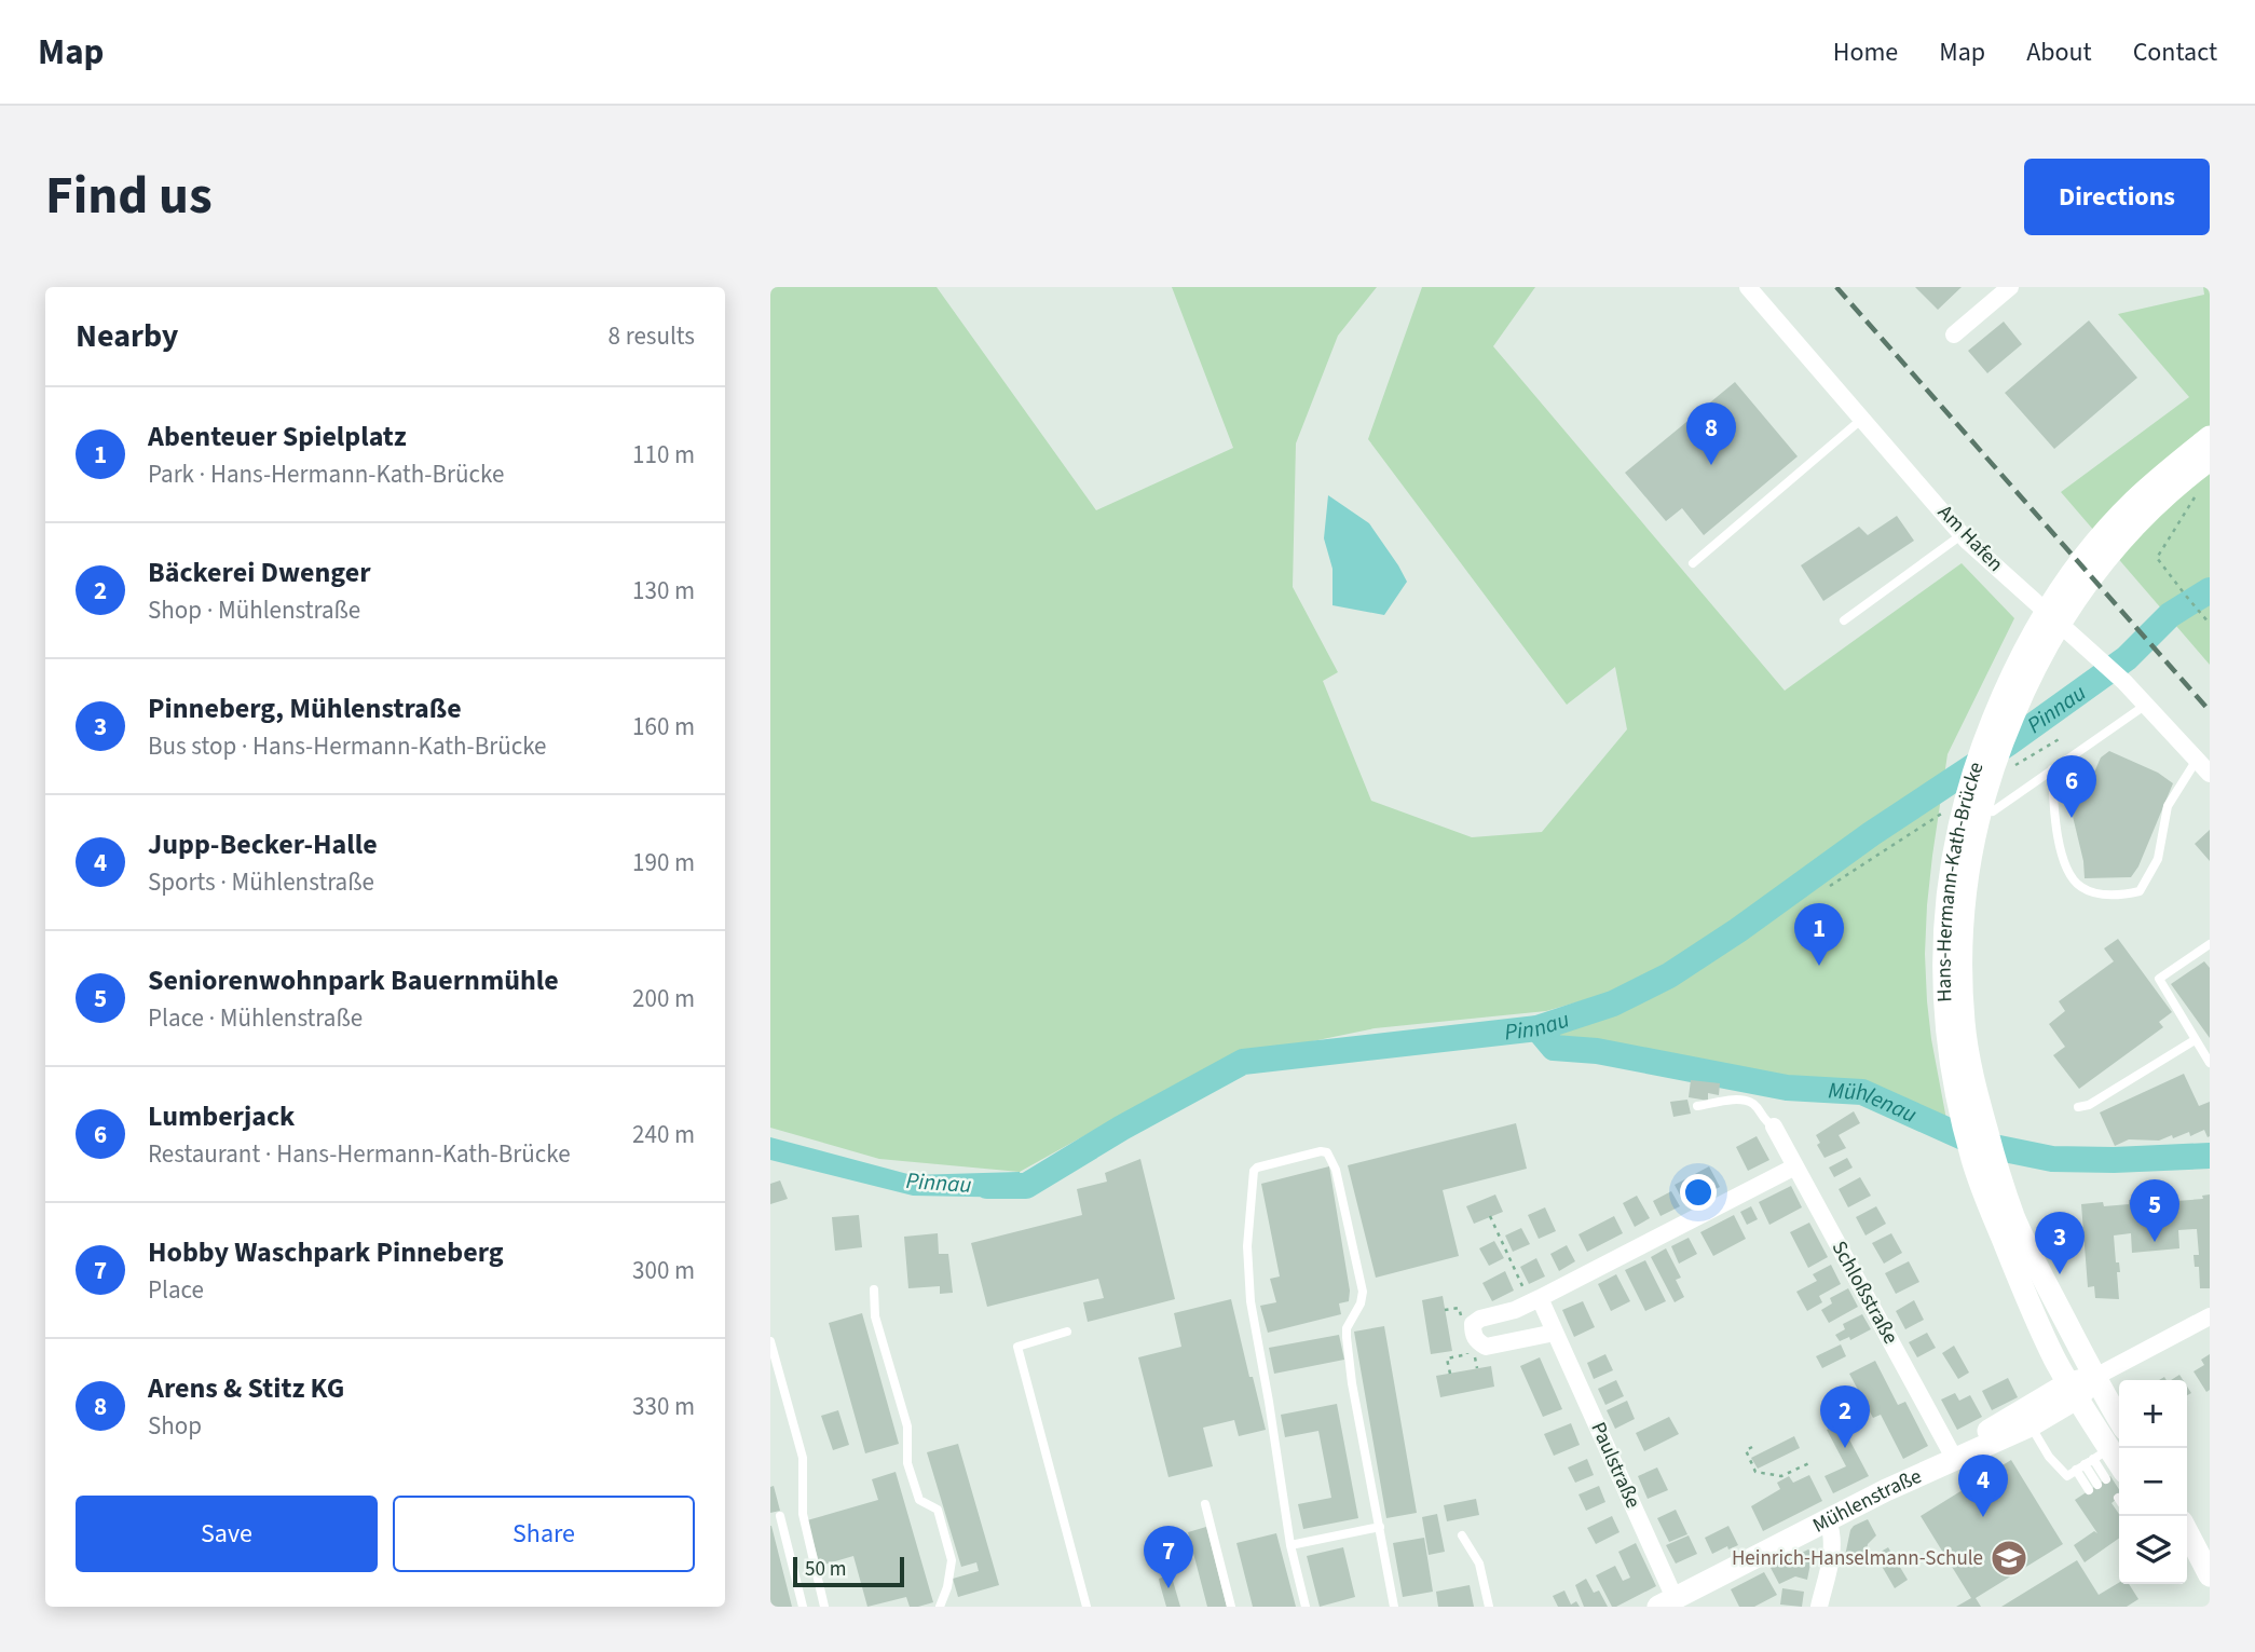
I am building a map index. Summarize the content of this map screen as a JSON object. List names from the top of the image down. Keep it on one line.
{"streets":{"main road":["Hans-Hermann-Kath-Brücke","Mühlenstraße"],"street":["Am Hafen","Schloßstraße","Paulstraße"]},"crossings":[["Hans-Hermann-Kath-Brücke","Mühlenstraße"],["Schloßstraße","Mühlenstraße"],["Paulstraße","Mühlenstraße"]],"water":["Pinnau","Mühlenau"],"places":{"school or university":["Heinrich-Hanselmann-Schule"]},"scale_bar":"50 m","page":{"header":"Map","nav":["Home","Map","About","Contact"],"title":"Find us","buttons":["Directions",["Save","Share"]],"heading":["Nearby","8 results"],"list":[{"mark":"1","name":"Abenteuer Spielplatz","note":"Park · Hans-Hermann-Kath-Brücke","value":"110 m"},{"mark":"2","name":"Bäckerei Dwenger","note":"Shop · Mühlenstraße","value":"130 m"},{"mark":"3","name":"Pinneberg, Mühlenstraße","note":"Bus stop · Hans-Hermann-Kath-Brücke","value":"160 m"},{"mark":"4","name":"Jupp-Becker-Halle","note":"Sports · Mühlenstraße","value":"190 m"},{"mark":"5","name":"Seniorenwohnpark Bauernmühle","note":"Place · Mühlenstraße","value":"200 m"},{"mark":"6","name":"Lumberjack","note":"Restaurant · Hans-Hermann-Kath-Brücke","value":"240 m"},{"mark":"7","name":"Hobby Waschpark Pinneberg","note":"Place","value":"300 m"},{"mark":"8","name":"Arens & Stitz KG","note":"Shop","value":"330 m"}],"pins":["8","6","1","5","3","2","4","7"],"map_buttons":["+","−"],"scale":"50 m"}}
